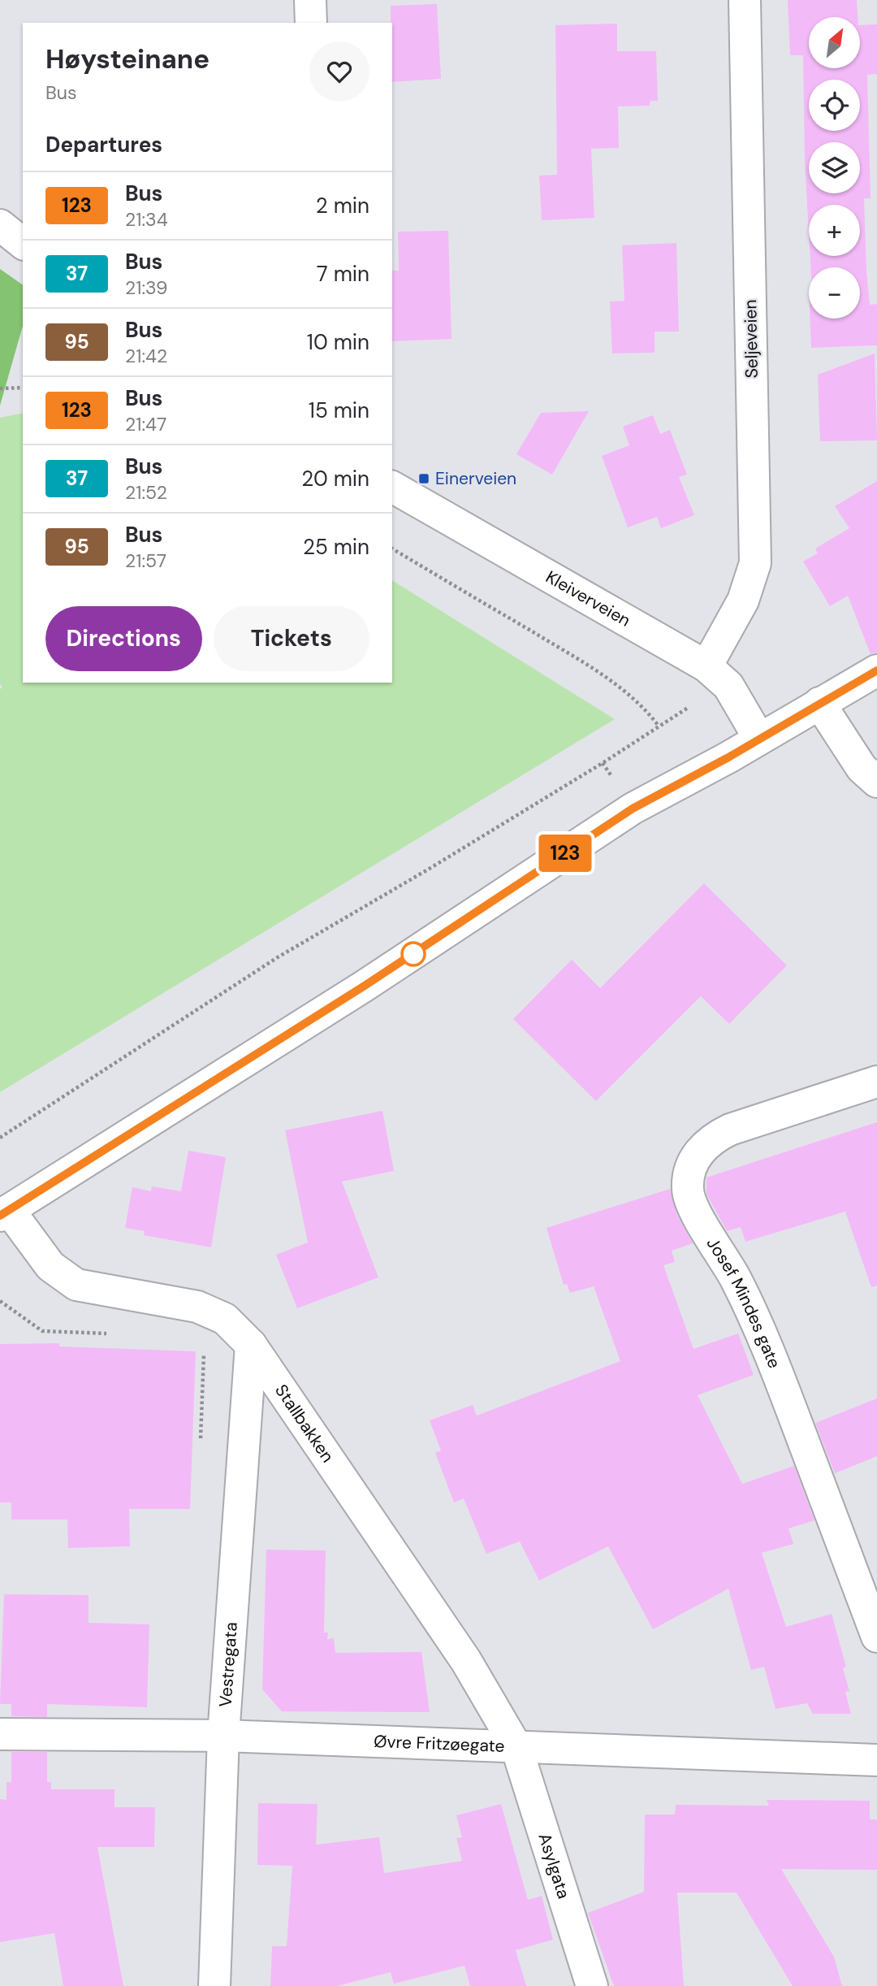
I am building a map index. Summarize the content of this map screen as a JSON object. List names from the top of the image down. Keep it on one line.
{"streets":{"street":["Seljeveien","Kleiverveien","Josef Mindes gate","Stallbakken","Vestregata","Øvre Fritzøegate","Asylgata"]},"crossings":[["Seljeveien","Kleiverveien"],["Stallbakken","Vestregata"],["Stallbakken","Øvre Fritzøegate"],["Stallbakken","Asylgata"],["Vestregata","Øvre Fritzøegate"],["Øvre Fritzøegate","Asylgata"]],"places":{"transit":["Einerveien"]},"lines":["bus line 123"],"north":"top right","page":{"on_map":"123","map_buttons":["+","−"],"heading":[["Høysteinane","Bus"],"Departures"],"list":[{"mark":"123","name":"Bus","note":"21:34","value":"2 min"},{"mark":"37","name":"Bus","note":"21:39","value":"7 min"},{"mark":"95","name":"Bus","note":"21:42","value":"10 min"},{"mark":"123","name":"Bus","note":"21:47","value":"15 min"},{"mark":"37","name":"Bus","note":"21:52","value":"20 min"},{"mark":"95","name":"Bus","note":"21:57","value":"25 min"}],"buttons":["Directions","Tickets"]}}
